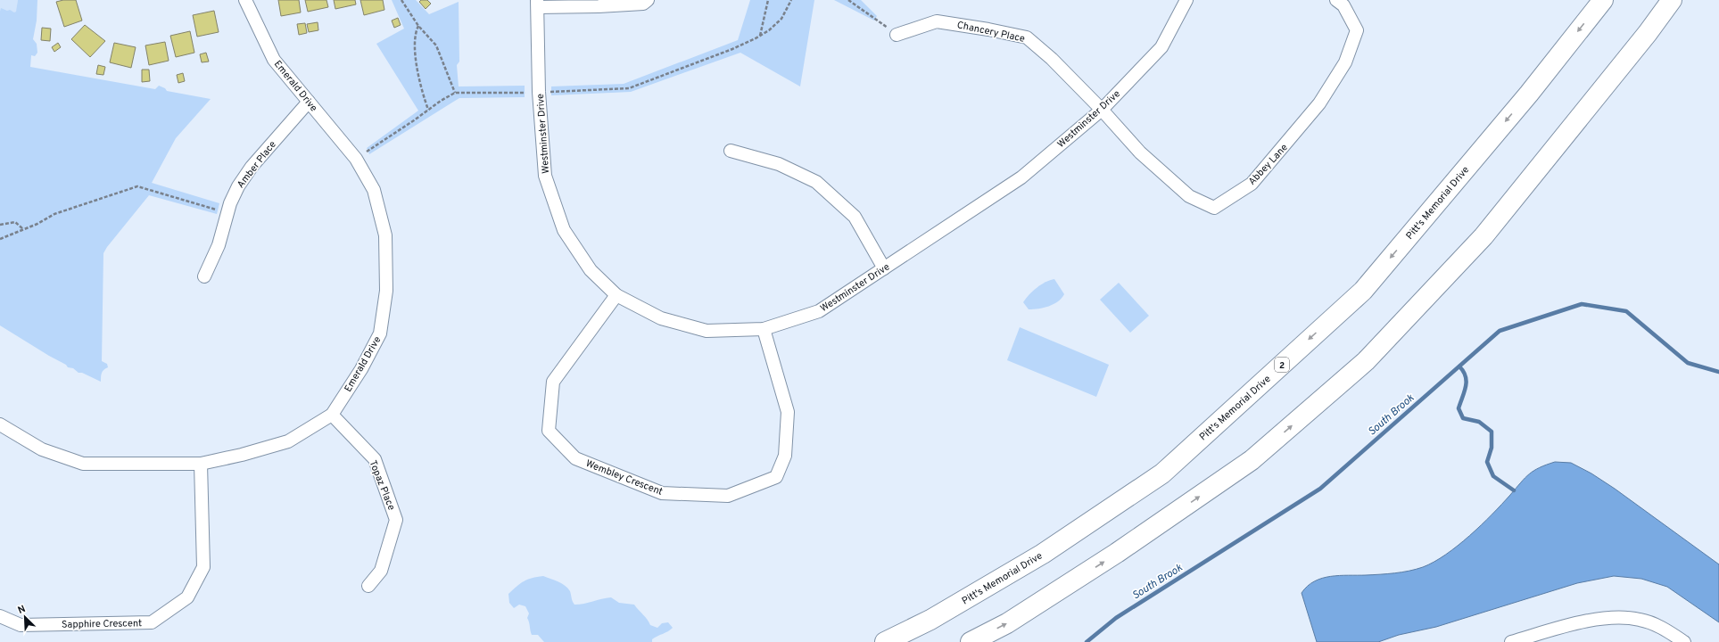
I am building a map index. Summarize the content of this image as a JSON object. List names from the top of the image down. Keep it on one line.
{"streets":{"highway":["Pitt's Memorial Drive","2"],"street":["Chancery Place","Emerald Drive","Westminster Drive","Amber Place","Abbey Lane","Wembley Crescent","Topaz Place","Sapphire Crescent"]},"crossings":[["Chancery Place","Westminster Drive"],["Chancery Place","Abbey Lane"],["Emerald Drive","Amber Place"],["Emerald Drive","Topaz Place"],["Emerald Drive","Sapphire Crescent"],["Westminster Drive","Abbey Lane"],["Westminster Drive","Wembley Crescent"]],"water":["South Brook"],"north":"top left"}
